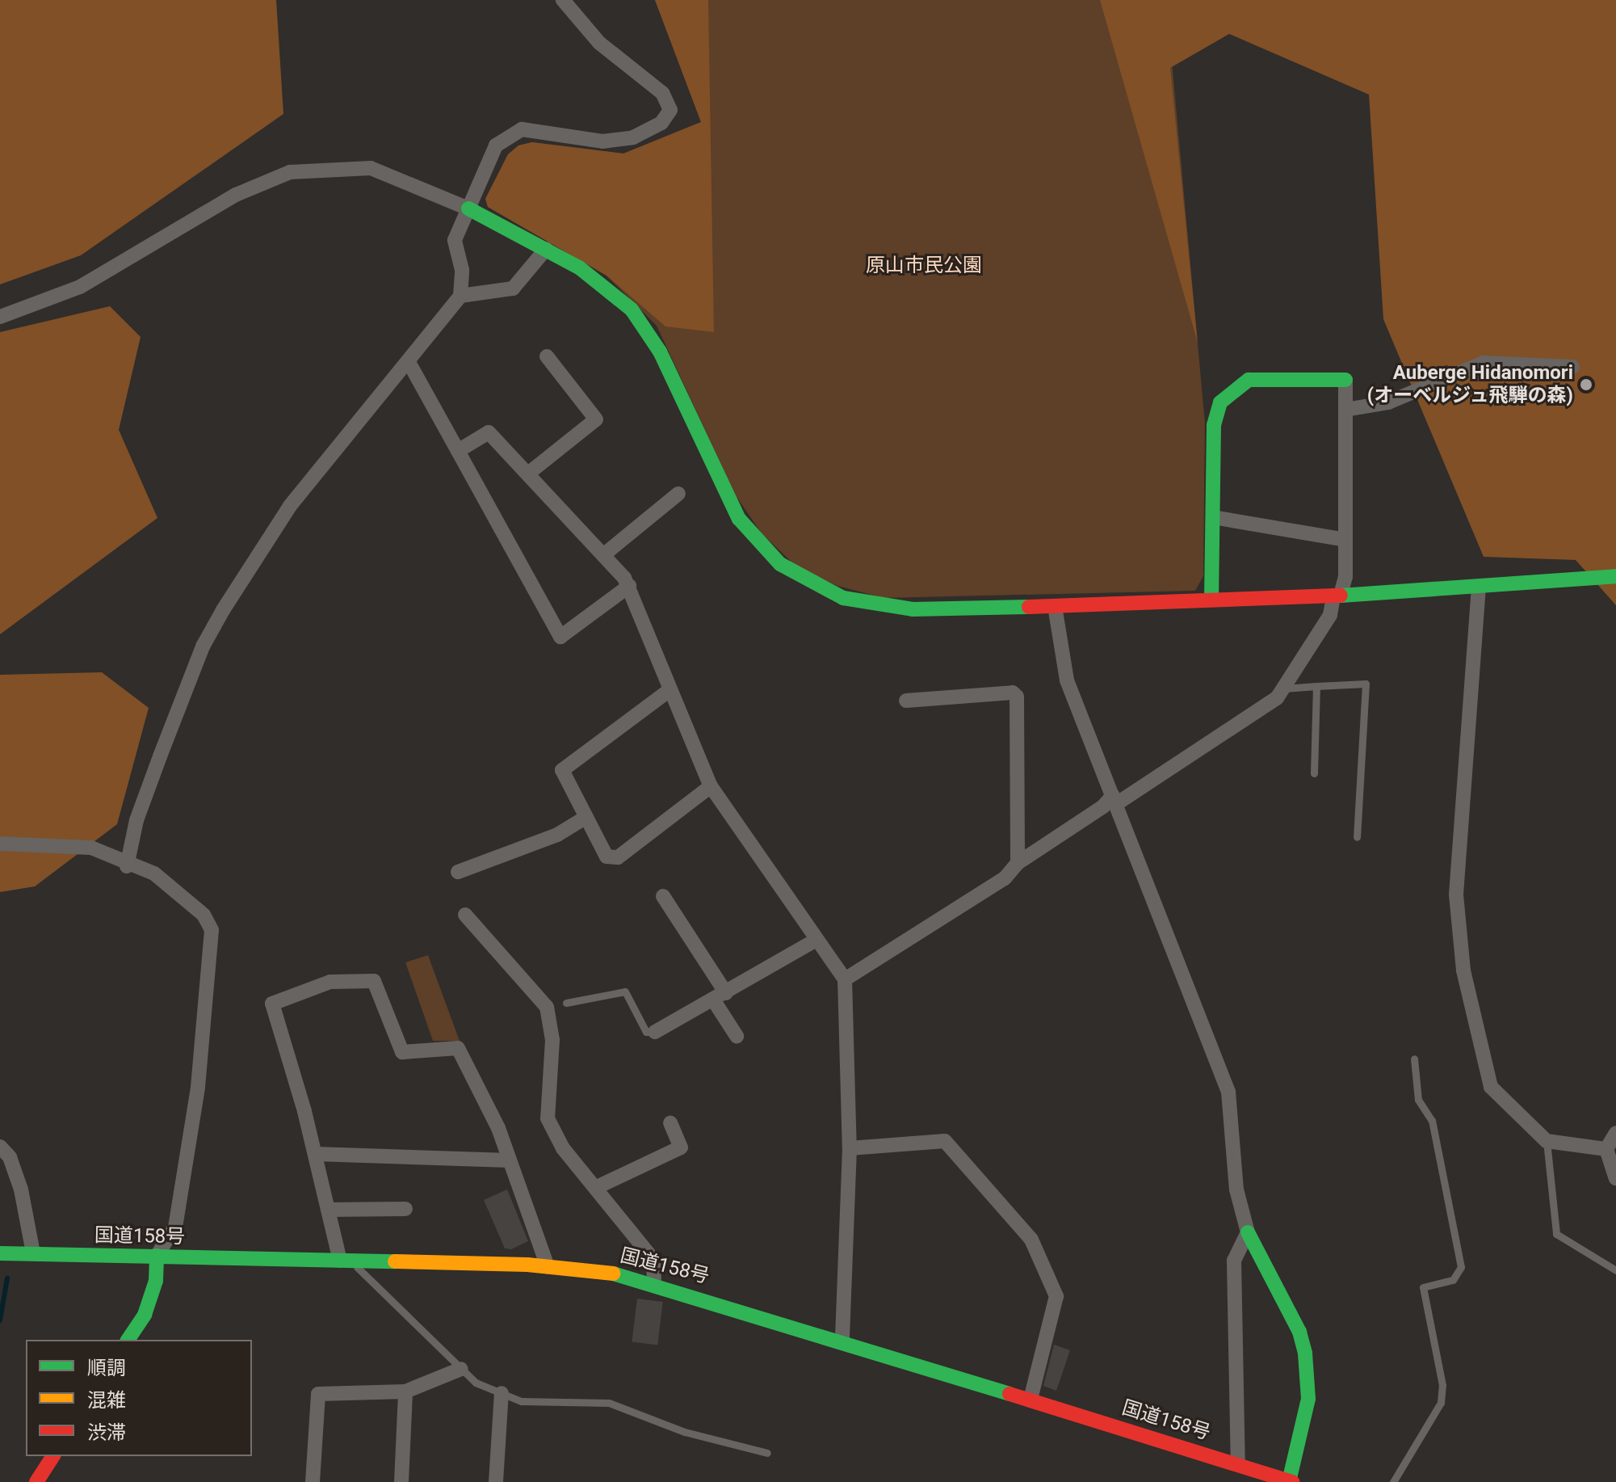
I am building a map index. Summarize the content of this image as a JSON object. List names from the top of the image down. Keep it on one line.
{"streets":{"main road":["国道158号"]},"parks":["原山市民公園"],"places":["Auberge Hidanomori (オーベルジュ飛騨の森)"],"legend":["順調","混雑","渋滞"]}
